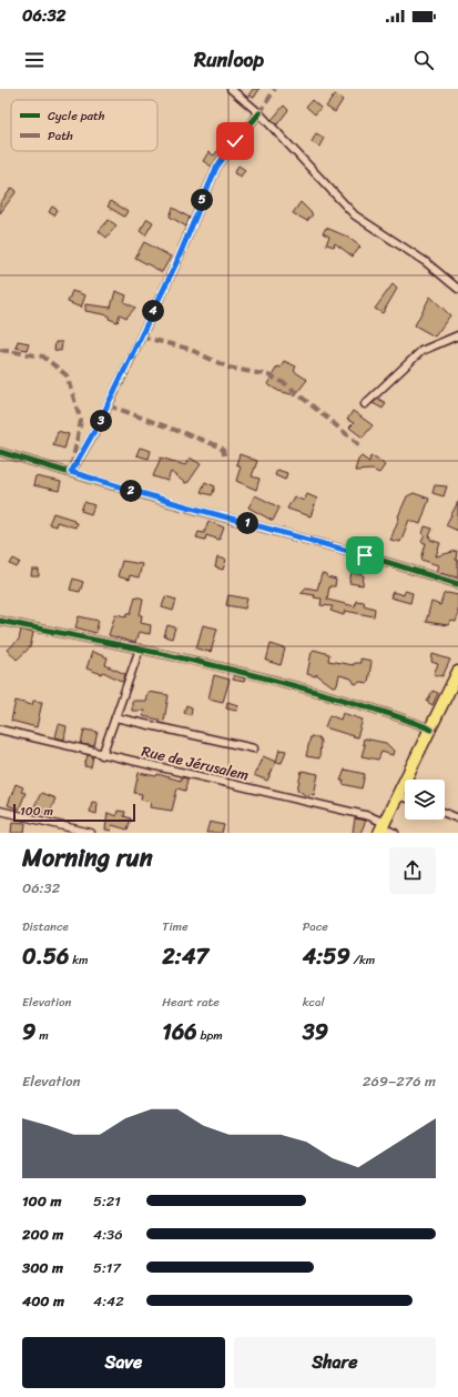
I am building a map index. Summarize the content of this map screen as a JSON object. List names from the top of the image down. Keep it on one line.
{"streets":{"street":["Rue de Jérusalem"]},"legend":["Cycle path","Path"],"scale_bar":"100 m","page":{"status":"06:32","header":"Runloop","pins":["5","4","3","2","1"],"scale":"100 m","heading":["Morning run","06:32"],"stats":[["Distance","0.56 km"],["Time","2:47"],["Pace","4:59 /km"],["Elevation","9 m"],["Heart rate","166 bpm"],["kcal","39"]],"chart":["Elevation","269–276 m"],"list":[{"name":"100 m","note":"5:21"},{"name":"200 m","note":"4:36"},{"name":"300 m","note":"5:17"},{"name":"400 m","note":"4:42"}],"buttons":["Save","Share"]}}
